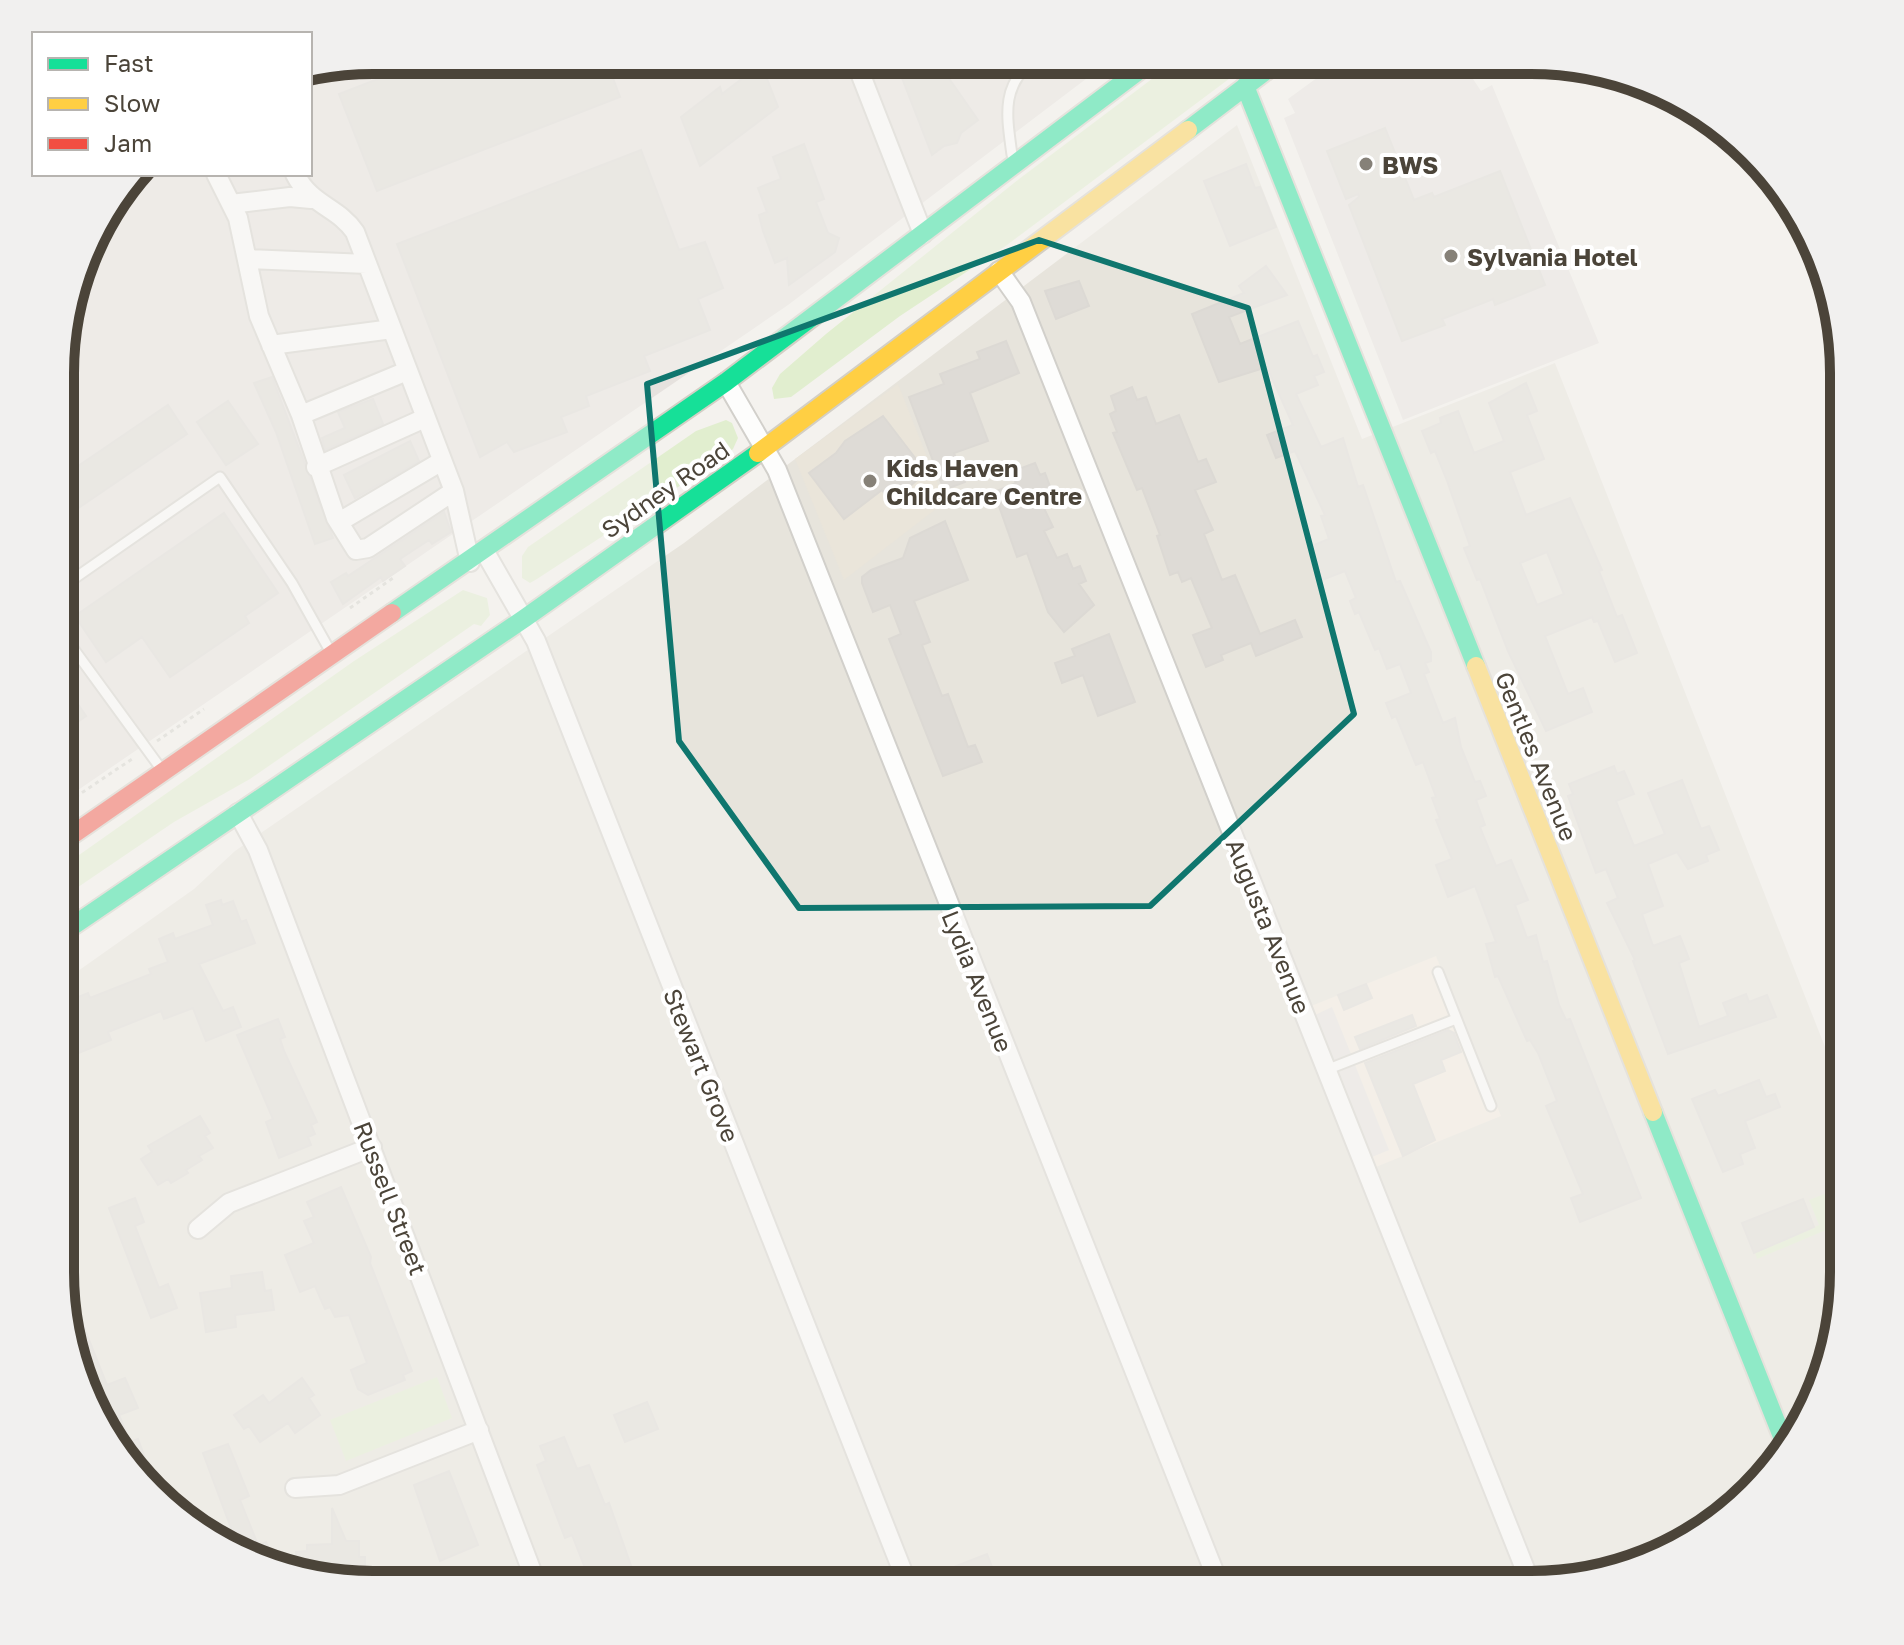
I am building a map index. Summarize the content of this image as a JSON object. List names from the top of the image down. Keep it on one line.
{"streets":{"main road":["Sydney Road","Gentles Avenue"],"street":["Augusta Avenue","Lydia Avenue","Stewart Grove","Russell Street"]},"crossings":[["Sydney Road","Gentles Avenue"],["Sydney Road","Augusta Avenue"],["Sydney Road","Lydia Avenue"],["Sydney Road","Stewart Grove"],["Sydney Road","Russell Street"]],"places":["BWS","Sylvania Hotel","Kids Haven Childcare Centre"],"legend":["Fast","Slow","Jam"]}
